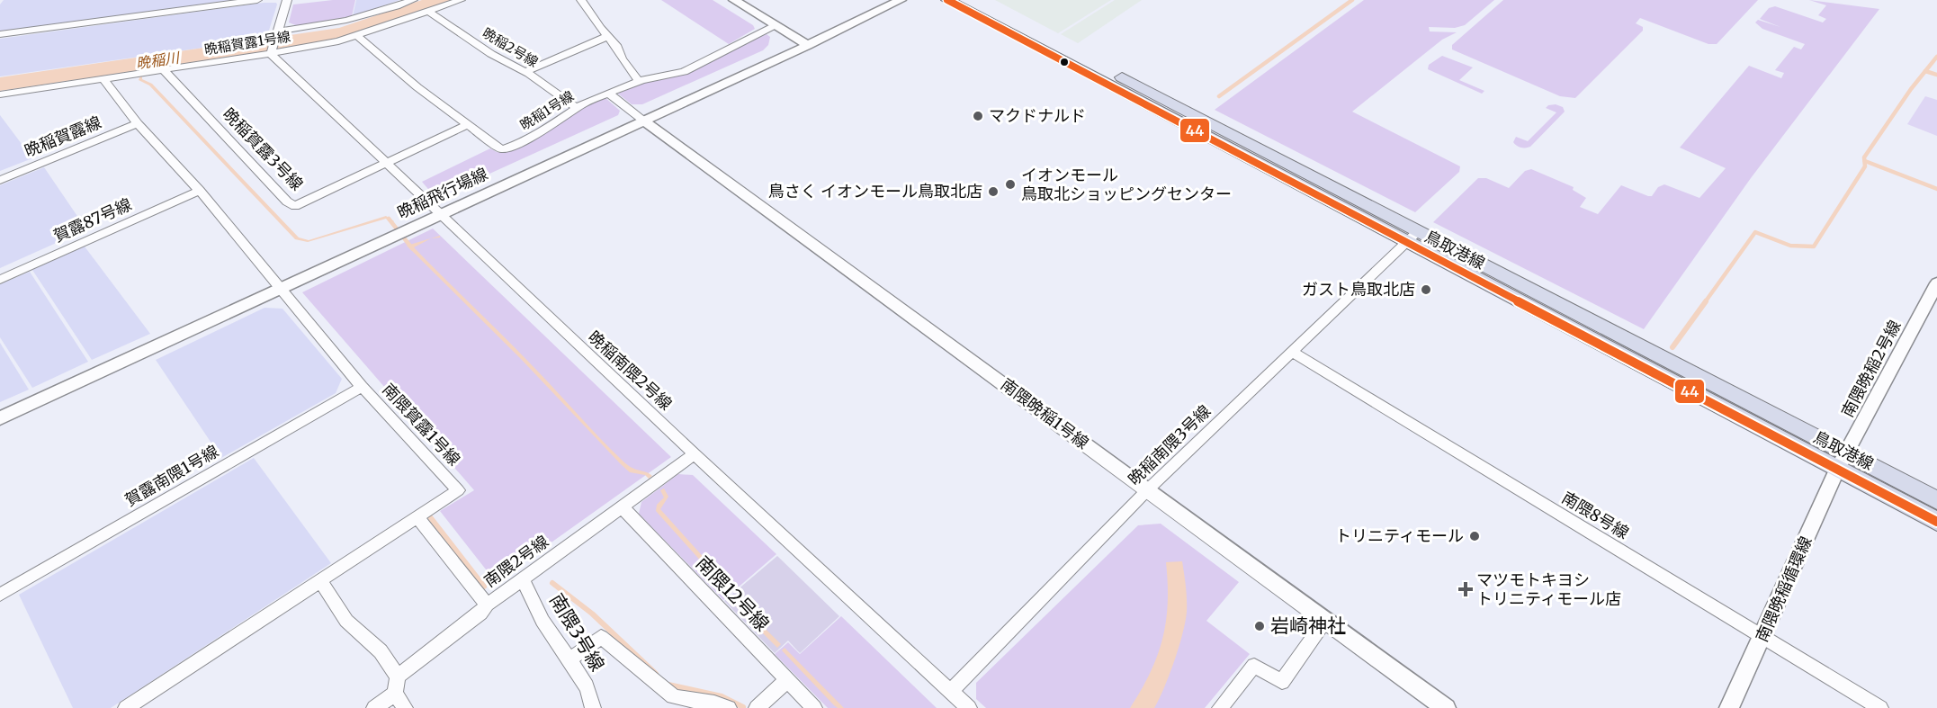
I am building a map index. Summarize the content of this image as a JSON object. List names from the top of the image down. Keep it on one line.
{"streets":{"main road":["鳥取港線"],"street":["晩稲賀露1号線","晩稲2号線","晩稲1号線","晩稲賀露線","晩稲賀露3号線","晩稲飛行場線","賀露87号線","南隈晩稲2号線","晩稲南隈2号線","南隈晩稲1号線","南隈賀露1号線","晩稲南隈3号線","賀露南隈1号線","南隈8号線","南隈2号線","南隈晩稲循環線","南隈12号線","南隈3号線"]},"crossings":[["晩稲賀露1号線","晩稲2号線"],["晩稲賀露1号線","晩稲1号線"],["晩稲賀露1号線","晩稲賀露3号線"],["晩稲賀露1号線","晩稲南隈2号線"],["晩稲賀露1号線","南隈賀露1号線"],["晩稲2号線","晩稲1号線"],["晩稲1号線","晩稲賀露3号線"],["晩稲賀露線","南隈賀露1号線"],["晩稲賀露3号線","晩稲南隈2号線"],["晩稲飛行場線","晩稲南隈2号線"],["晩稲飛行場線","南隈晩稲1号線"],["晩稲飛行場線","南隈賀露1号線"],["賀露87号線","南隈賀露1号線"],["鳥取港線","南隈晩稲2号線"],["鳥取港線","晩稲南隈3号線"],["鳥取港線","南隈晩稲循環線"],["南隈晩稲2号線","南隈晩稲循環線"],["晩稲南隈2号線","晩稲南隈3号線"],["晩稲南隈2号線","南隈2号線"],["南隈晩稲1号線","晩稲南隈3号線"],["南隈賀露1号線","賀露南隈1号線"],["晩稲南隈3号線","南隈8号線"],["南隈8号線","南隈晩稲循環線"],["南隈2号線","南隈12号線"],["南隈2号線","南隈3号線"]],"water":["晩稲川"],"places":{"other":["マクドナルド","イオンモール 鳥取北ショッピングセンター","鳥さく イオンモール鳥取北店","ガスト鳥取北店","トリニティモール","岩崎神社"],"health":["マツモトキヨシ トリニティモール店"]},"lines":["transit line 44"]}
